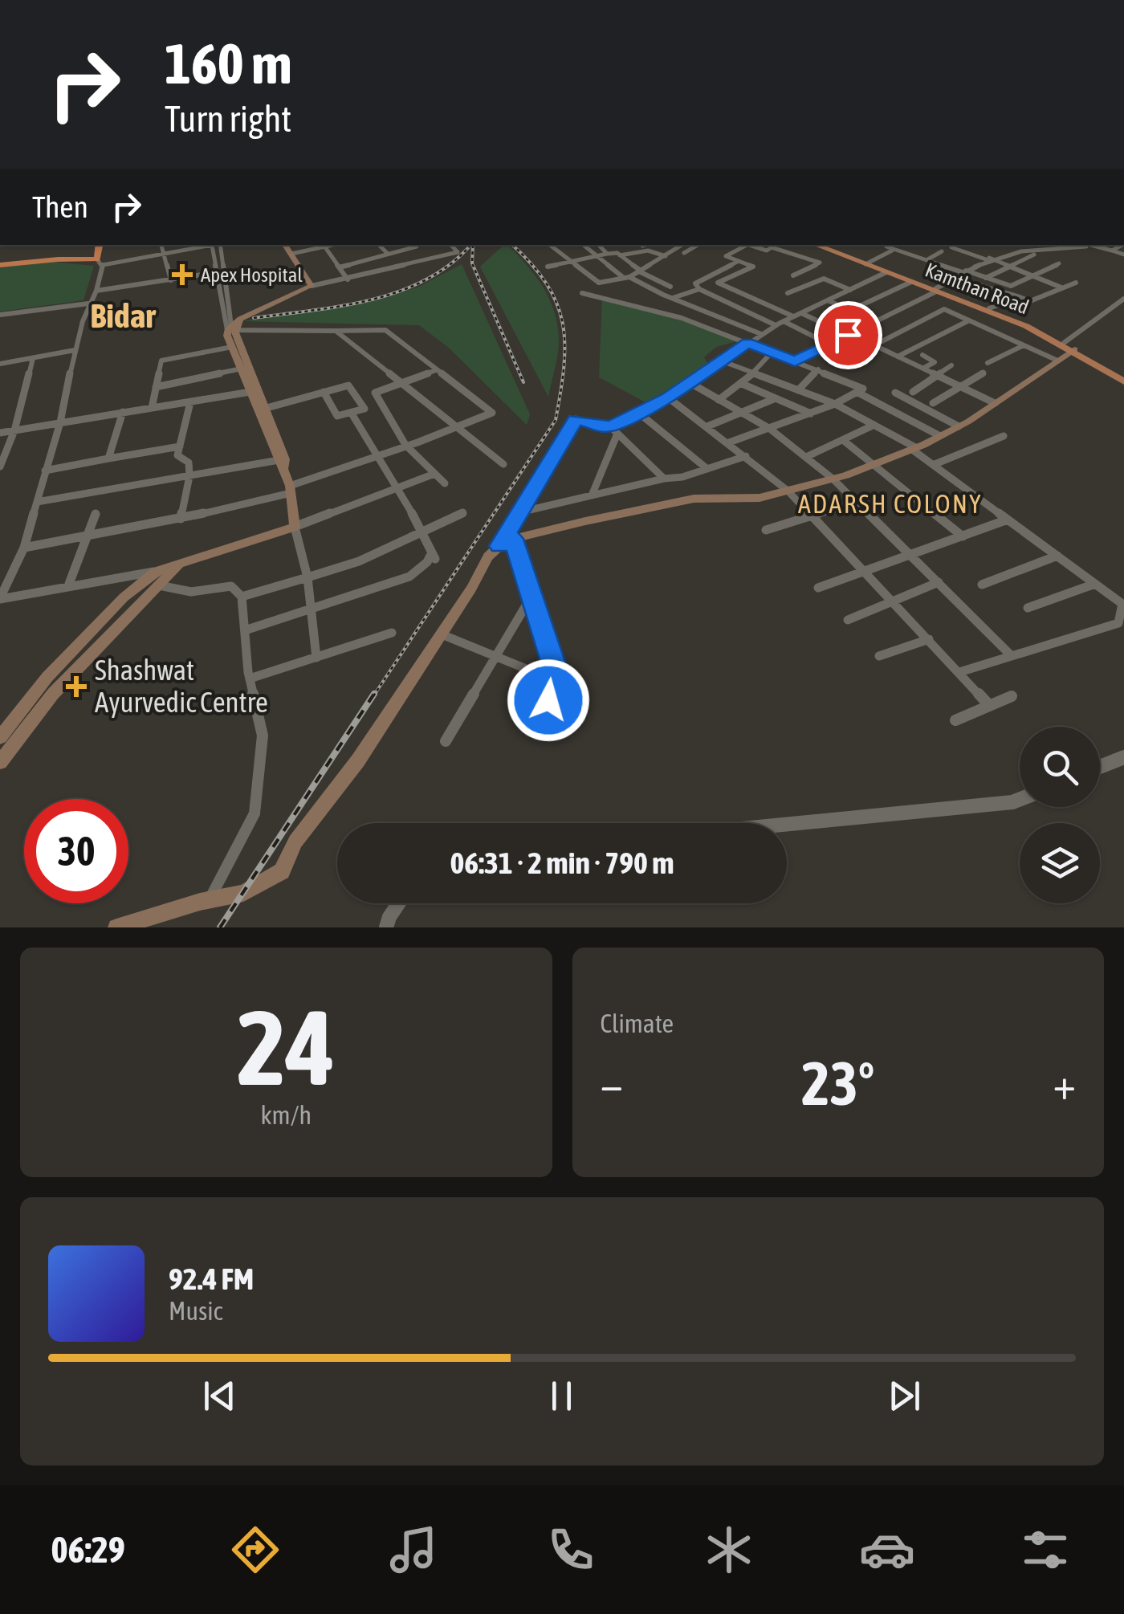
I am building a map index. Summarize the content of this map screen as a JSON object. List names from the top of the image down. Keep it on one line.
{"streets":{"main road":["Kamthan Road"]},"districts":["Bidar","ADARSH COLONY"],"places":{"health":["Apex Hospital","Shashwat Ayurvedic Centre"]},"page":{"turn":["160 m","Turn right"],"then":"Then","limit":"30","trip":"06:31 · 2 min · 790 m","tile":[["24","km/h"],"Climate"],"heat":["−","23°","+"],"song":["92.4 FM","Music"],"tabs":"06:29"}}
